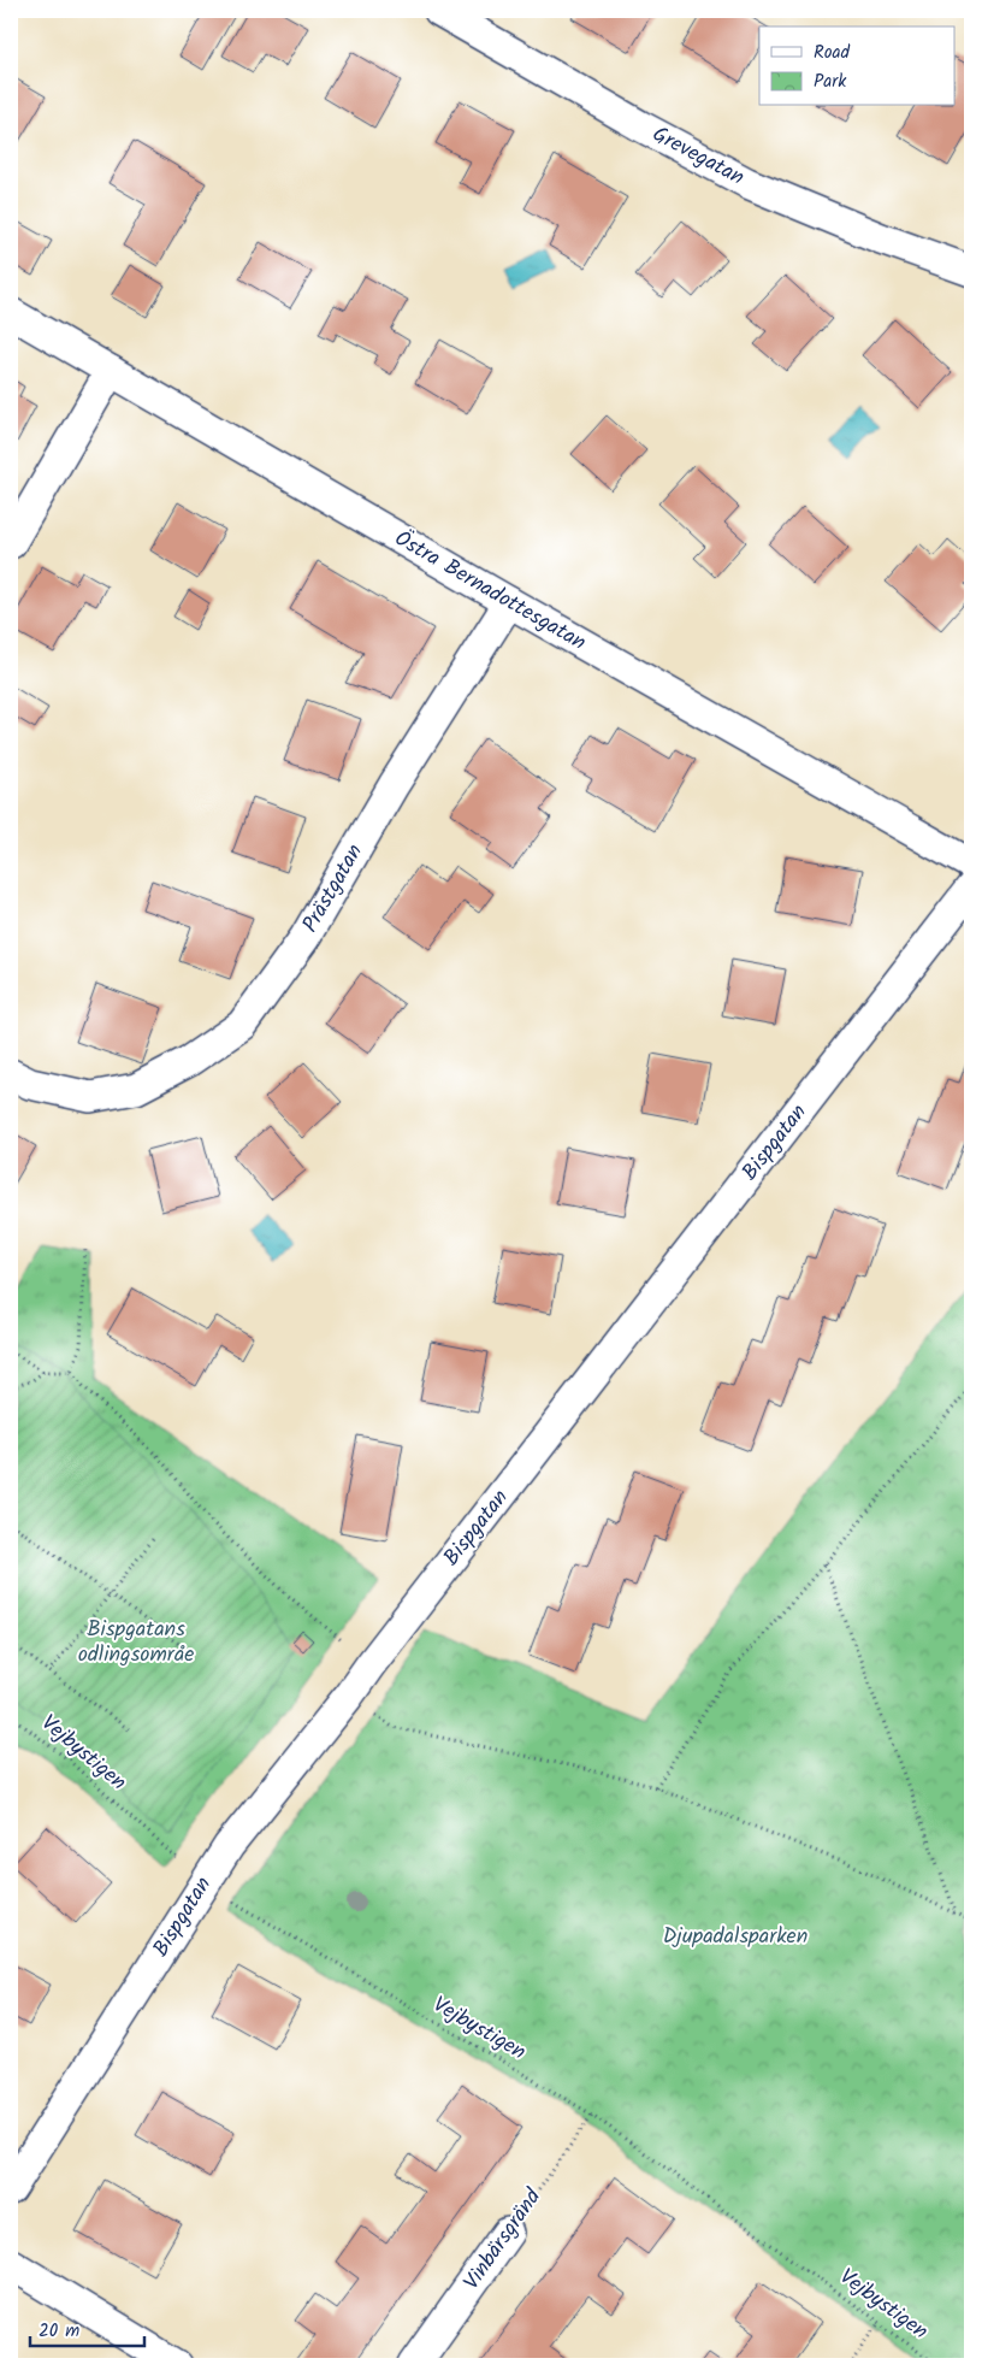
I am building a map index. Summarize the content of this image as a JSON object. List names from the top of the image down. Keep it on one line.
{"streets":{"street":["Grevegatan","Östra Bernadottesgatan","Prästgatan","Bispgatan","Vinbärsgränd"],"path":["Vejbystigen"]},"crossings":[["Östra Bernadottesgatan","Prästgatan"],["Bispgatan","Vejbystigen"],["Vejbystigen","Vinbärsgränd"]],"parks":["Bispgatans odlingsområe","Djupadalsparken"],"legend":["Road","Park"],"scale_bar":"20 m"}
